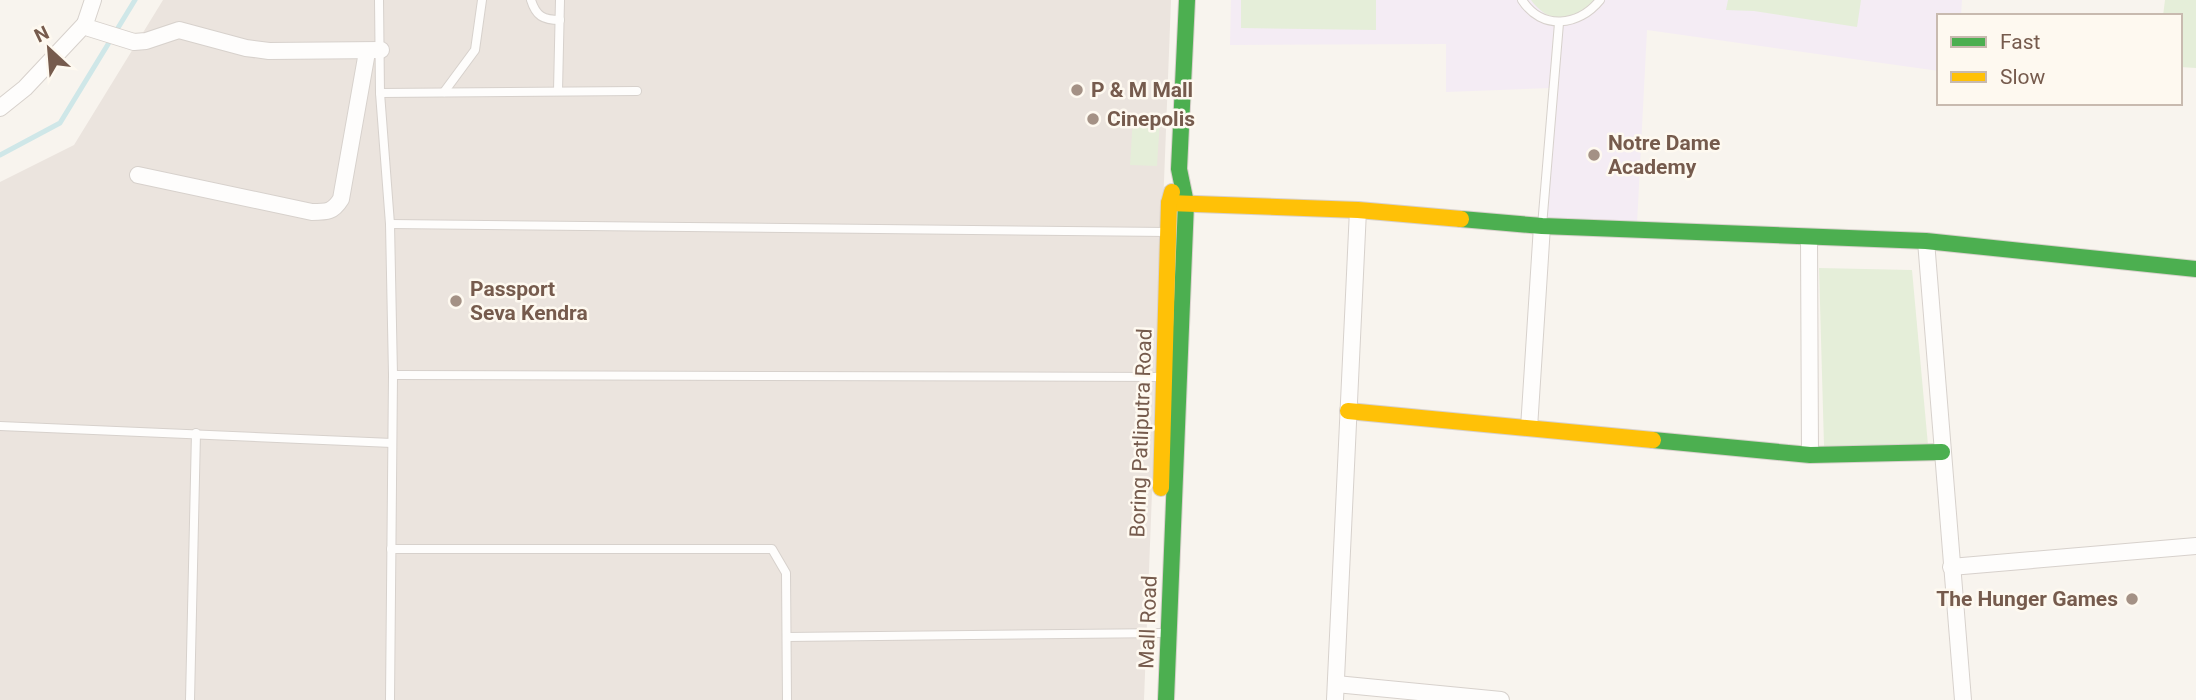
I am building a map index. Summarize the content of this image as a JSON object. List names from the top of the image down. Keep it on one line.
{"streets":{"street":["Boring Patliputra Road","Mall Road"]},"crossings":[["Boring Patliputra Road","Mall Road"]],"places":["P & M Mall","Cinepolis","Notre Dame Academy","Passport Seva Kendra","The Hunger Games"],"legend":["Fast","Slow"],"north":"top left"}
